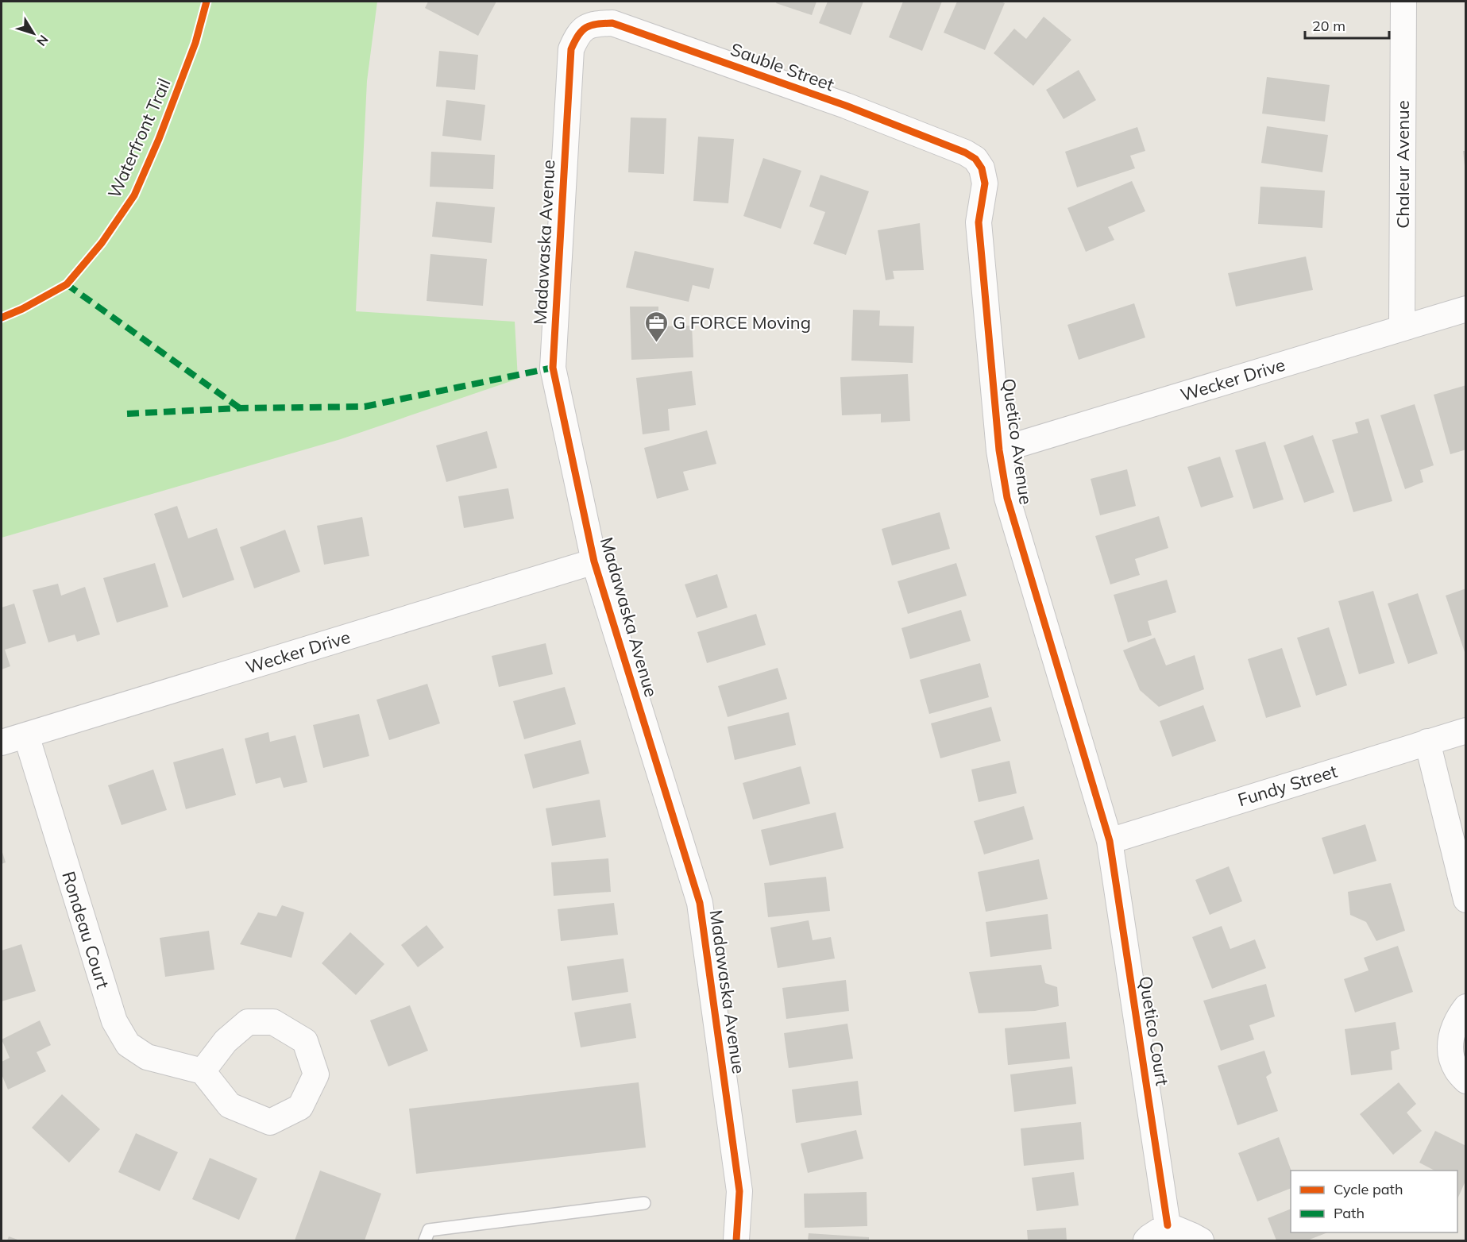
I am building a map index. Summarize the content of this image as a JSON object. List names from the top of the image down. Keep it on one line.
{"streets":{"street":["Sauble Street","Chaleur Avenue","Madawaska Avenue","Wecker Drive","Quetico Avenue","Fundy Street","Rondeau Court","Quetico Court"],"cycle path":["Waterfront Trail"]},"crossings":[["Sauble Street","Madawaska Avenue"],["Sauble Street","Quetico Avenue"],["Chaleur Avenue","Wecker Drive"],["Madawaska Avenue","Wecker Drive"],["Wecker Drive","Quetico Avenue"],["Wecker Drive","Rondeau Court"],["Quetico Avenue","Fundy Street"],["Quetico Avenue","Quetico Court"],["Fundy Street","Quetico Court"]],"places":{"office":["G FORCE Moving"]},"legend":["Cycle path","Path"],"scale_bar":"20 m","north":"bottom right"}
